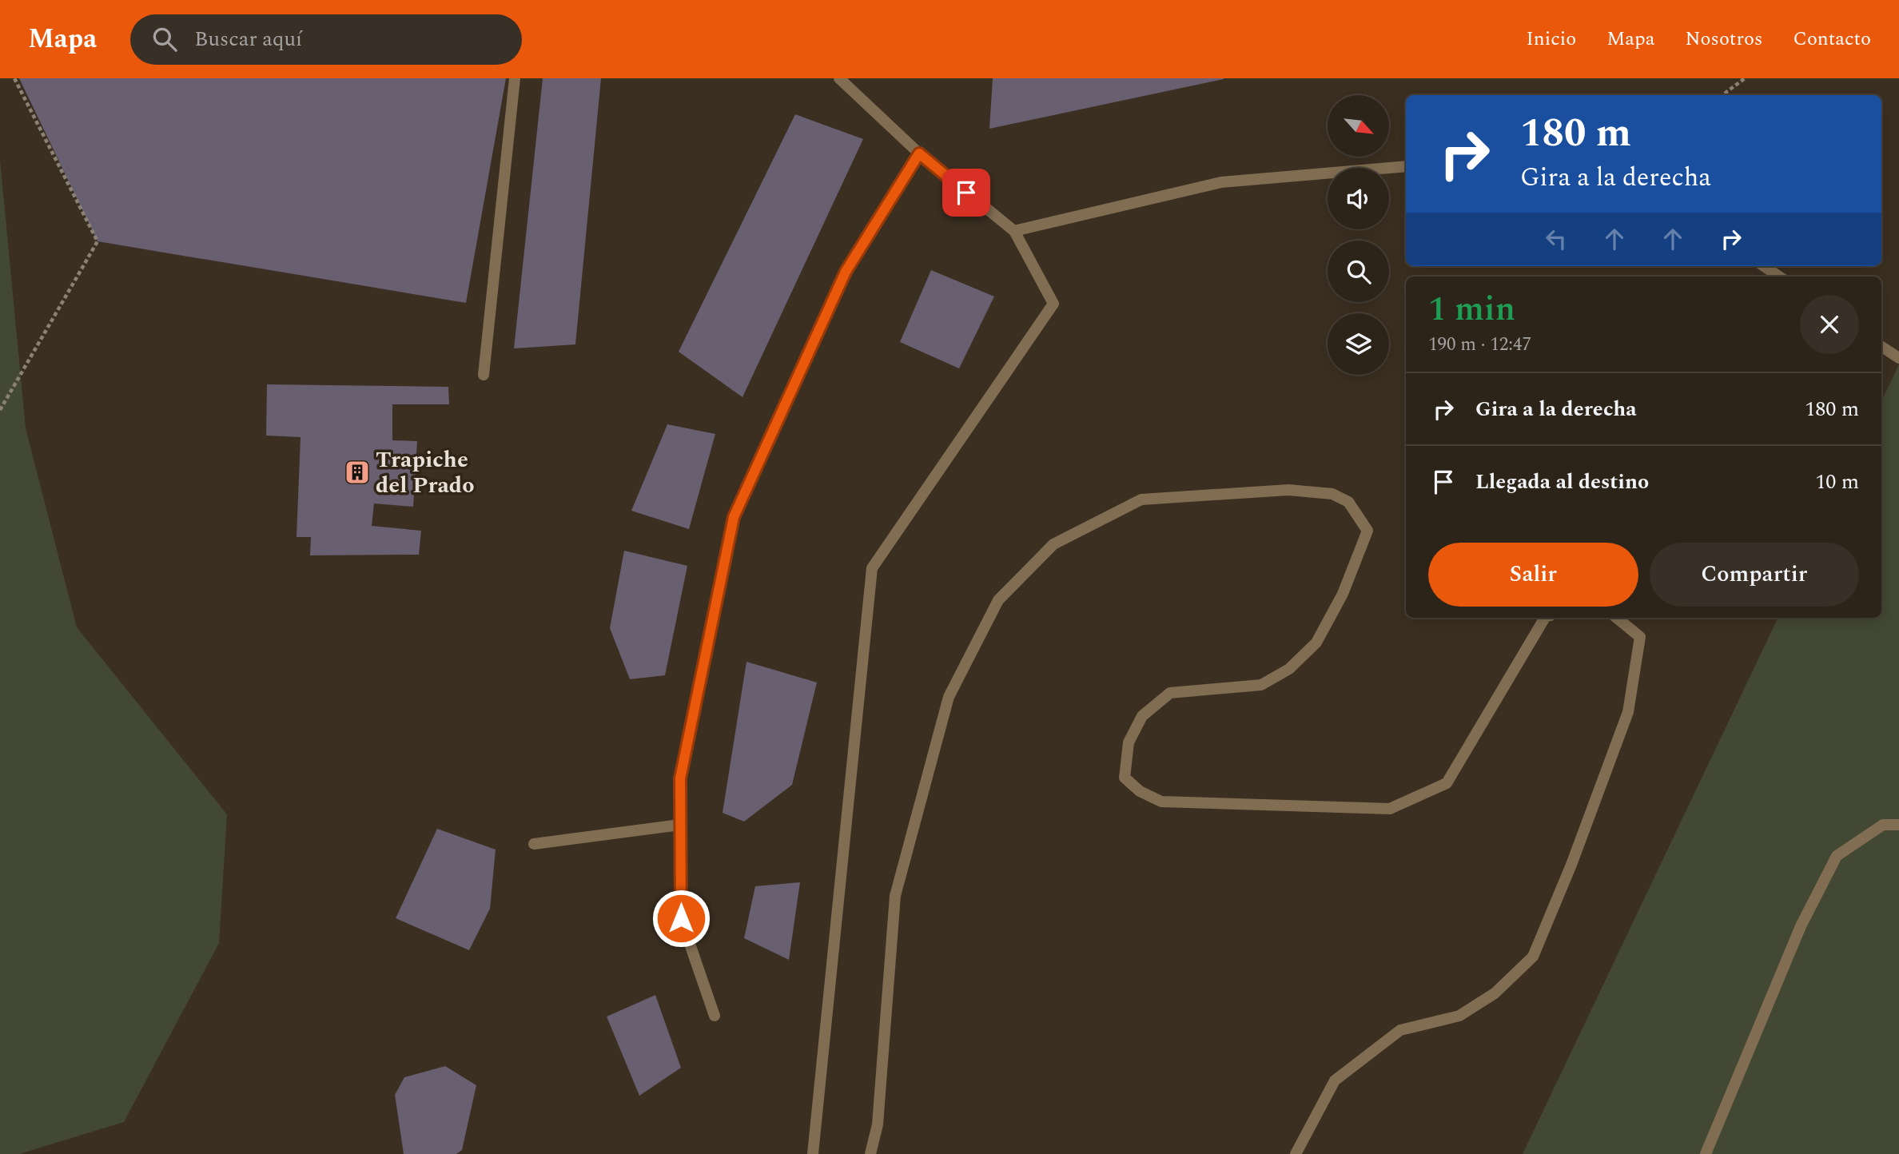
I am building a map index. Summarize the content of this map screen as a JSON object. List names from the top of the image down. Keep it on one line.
{"places":{"building":["Trapiche del Prado"]},"north":"bottom right","page":{"header":"Mapa","search":"Buscar aquí","nav":["Inicio","Mapa","Nosotros","Contacto"],"turn":["180 m","Gira a la derecha"],"heading":["1 min","190 m · 12:47"],"list":[{"name":"Gira a la derecha","value":"180 m"},{"name":"Llegada al destino","value":"10 m"}],"buttons":["Salir","Compartir"]}}
